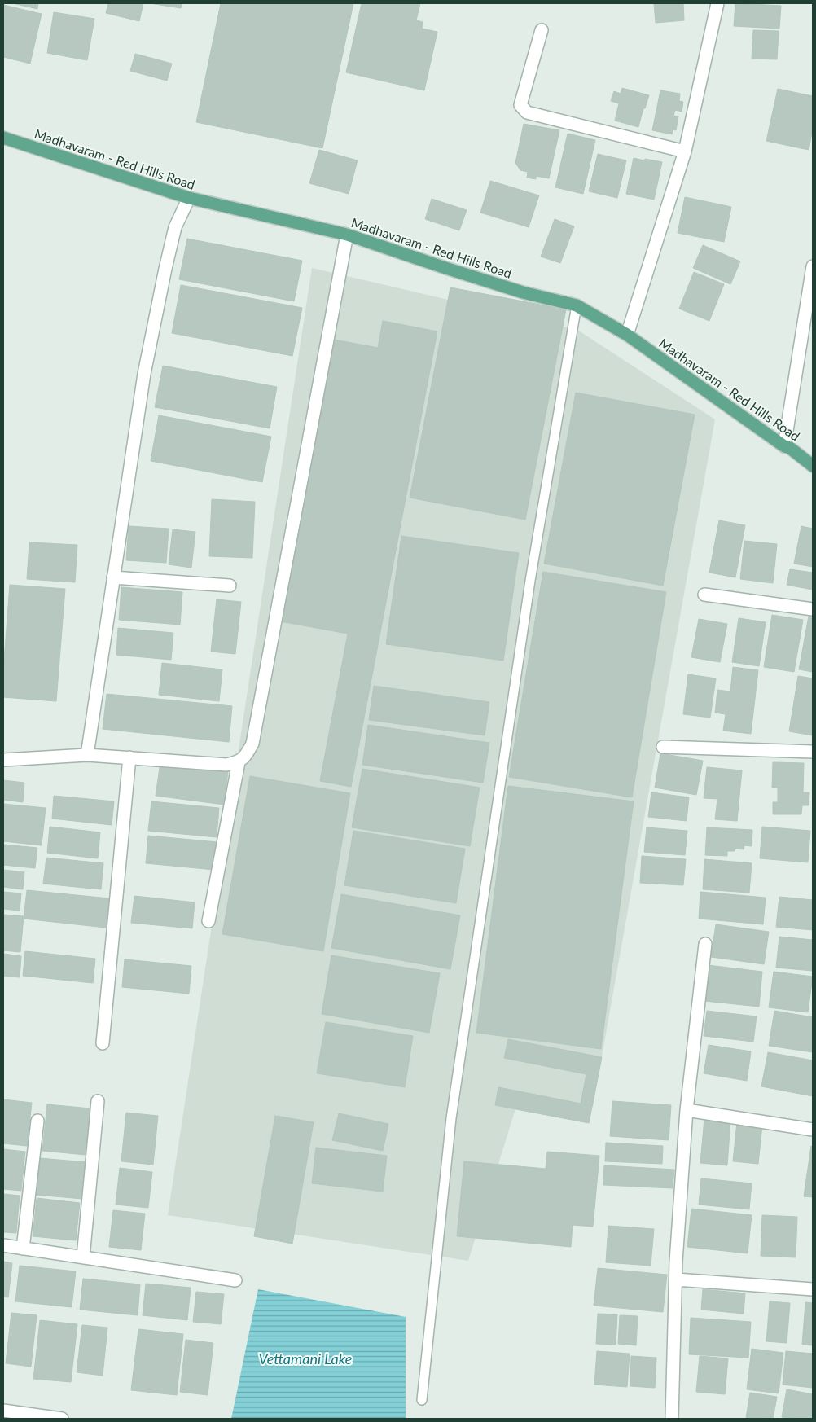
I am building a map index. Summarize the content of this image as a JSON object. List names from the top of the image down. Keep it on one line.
{"streets":{"main road":["Madhavaram - Red Hills Road"]},"water":["Vettamani Lake"]}
